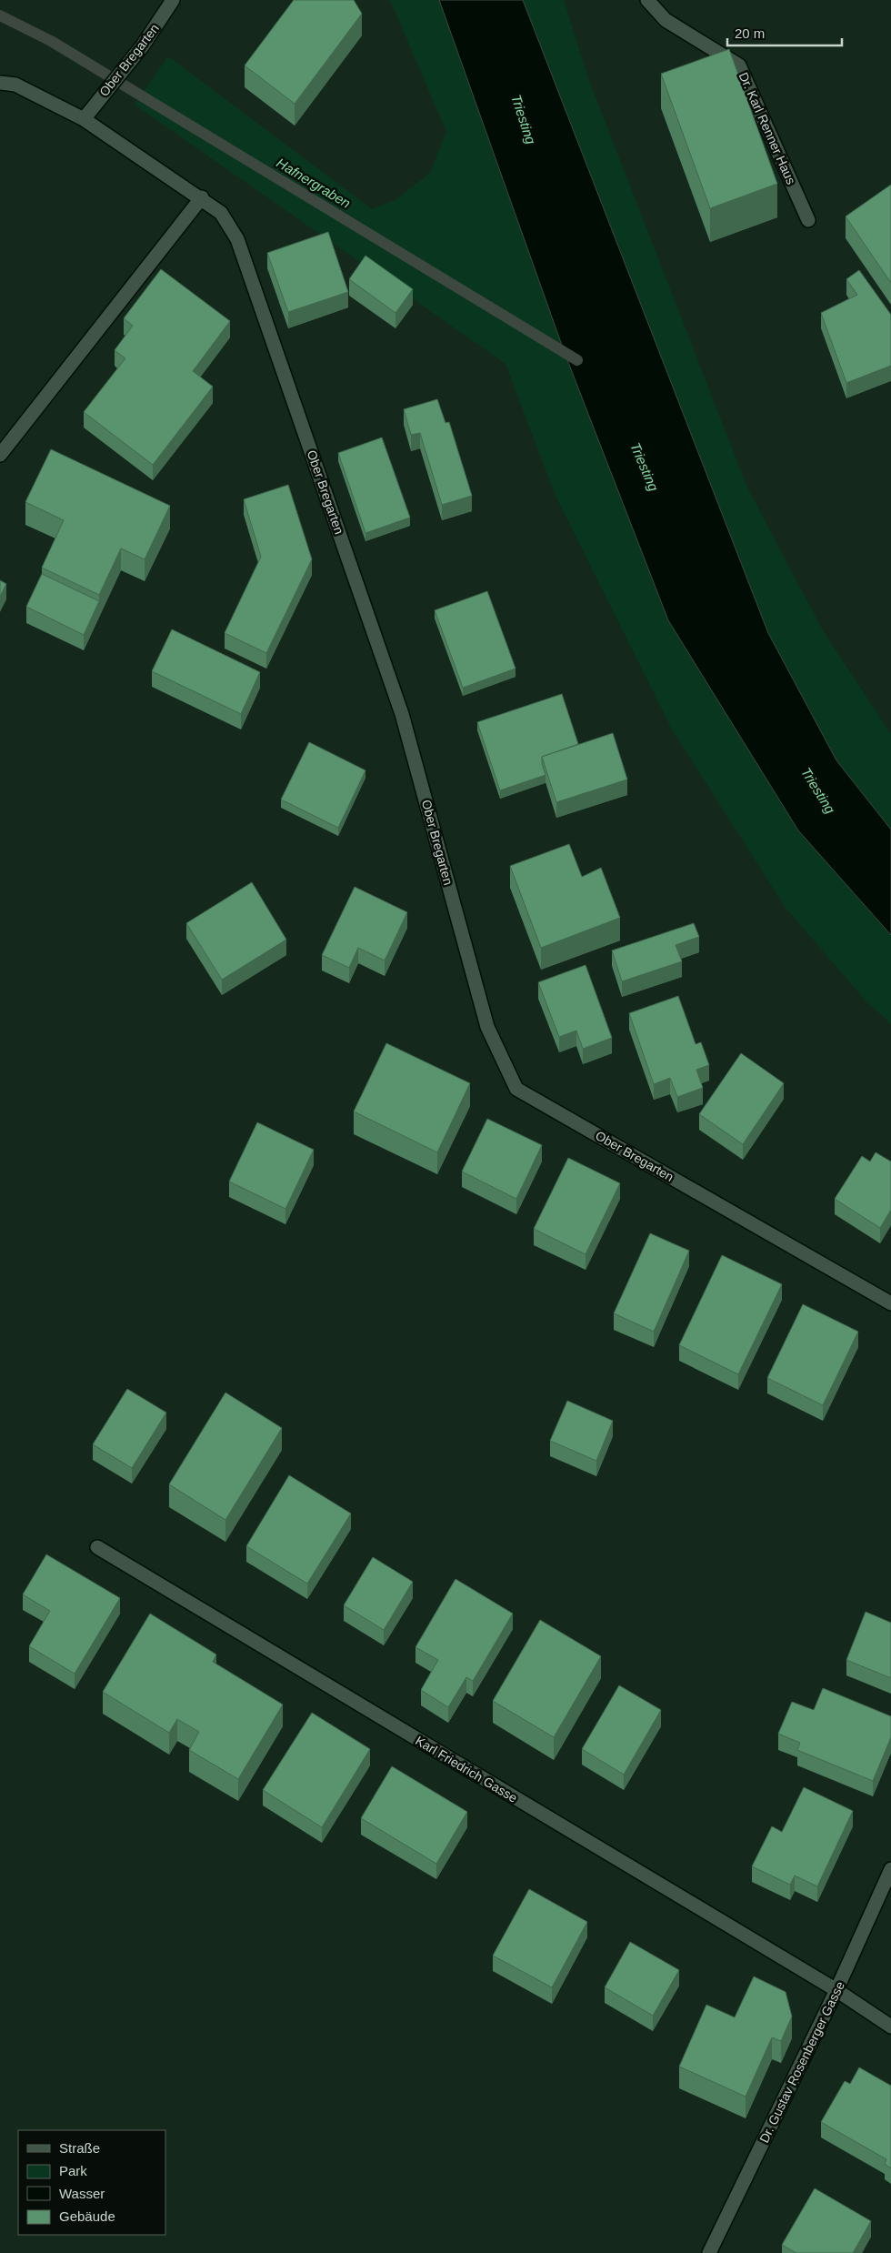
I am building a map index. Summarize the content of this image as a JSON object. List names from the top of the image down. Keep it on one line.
{"streets":{"street":["Ober Bregarten","Dr. Karl Renner Haus","Karl Friedrich Gasse","Dr. Gustav Rosenberger Gasse"]},"crossings":[["Karl Friedrich Gasse","Dr. Gustav Rosenberger Gasse"]],"water":["Triesting","Hafnergraben"],"legend":["Straße","Park","Wasser","Gebäude"],"scale_bar":"20 m"}
